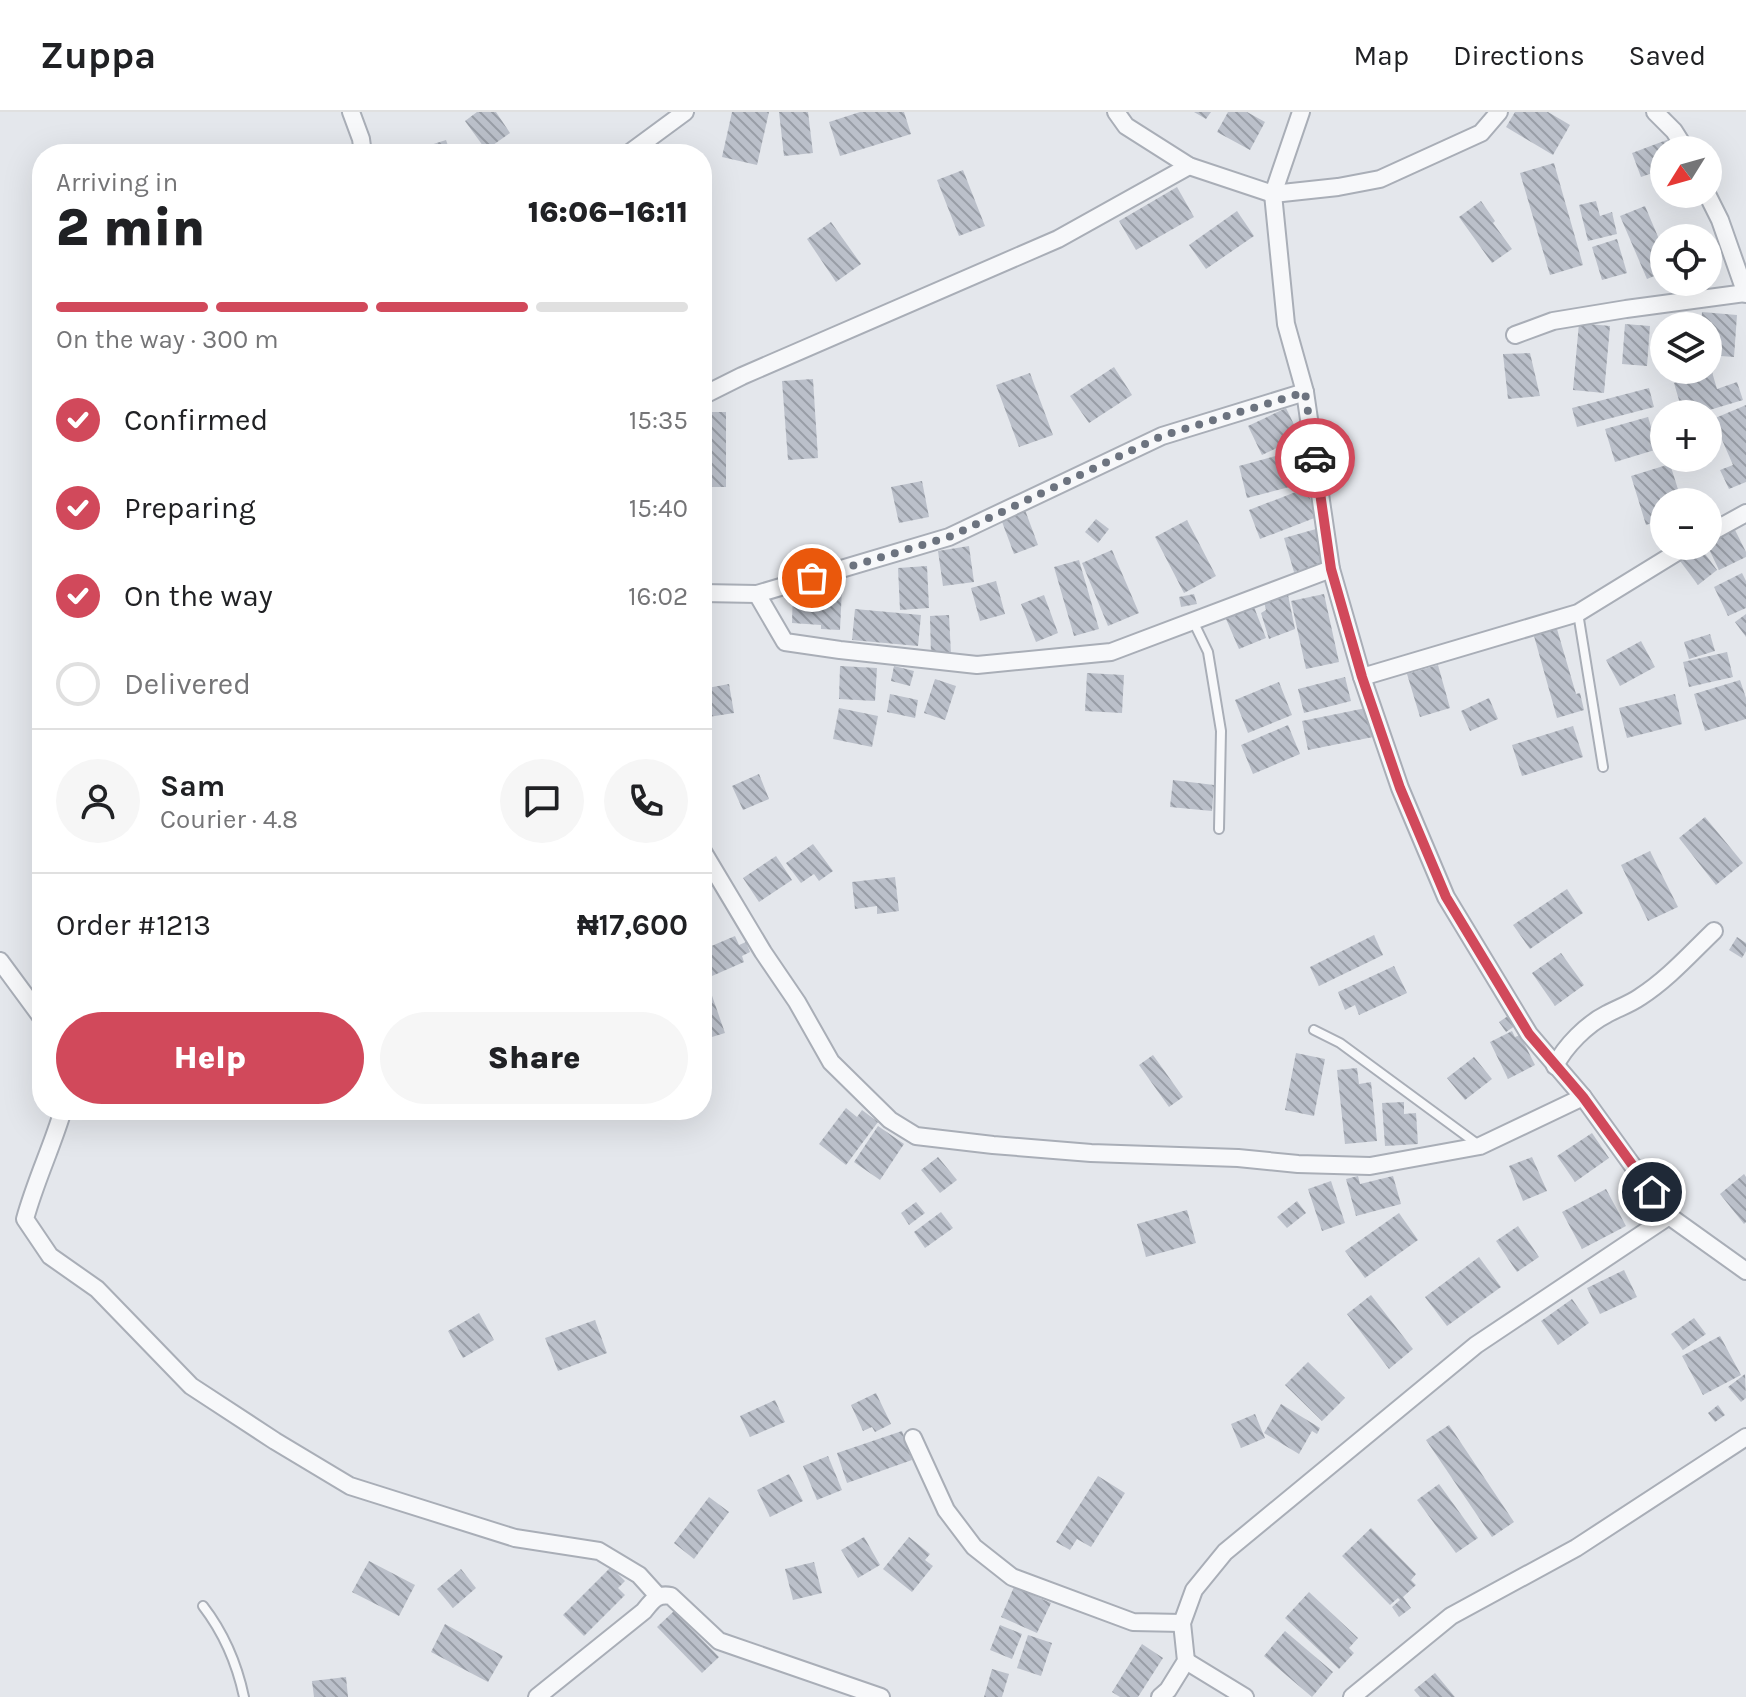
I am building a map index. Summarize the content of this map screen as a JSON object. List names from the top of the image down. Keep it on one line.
{"north":"bottom left","page":{"header":"Zuppa","nav":["Map","Directions","Saved"],"map_buttons":["+","−"],"heading":["2 min","Arriving in","16:06–16:11"],"panel":["Sam","Courier · 4.8","Order #1213","₦17,600"],"bar":"On the way · 300 m","list":[["Confirmed","15:35"],["Preparing","15:40"],["On the way","16:02"],"Delivered"],"buttons":["Help","Share"]}}
